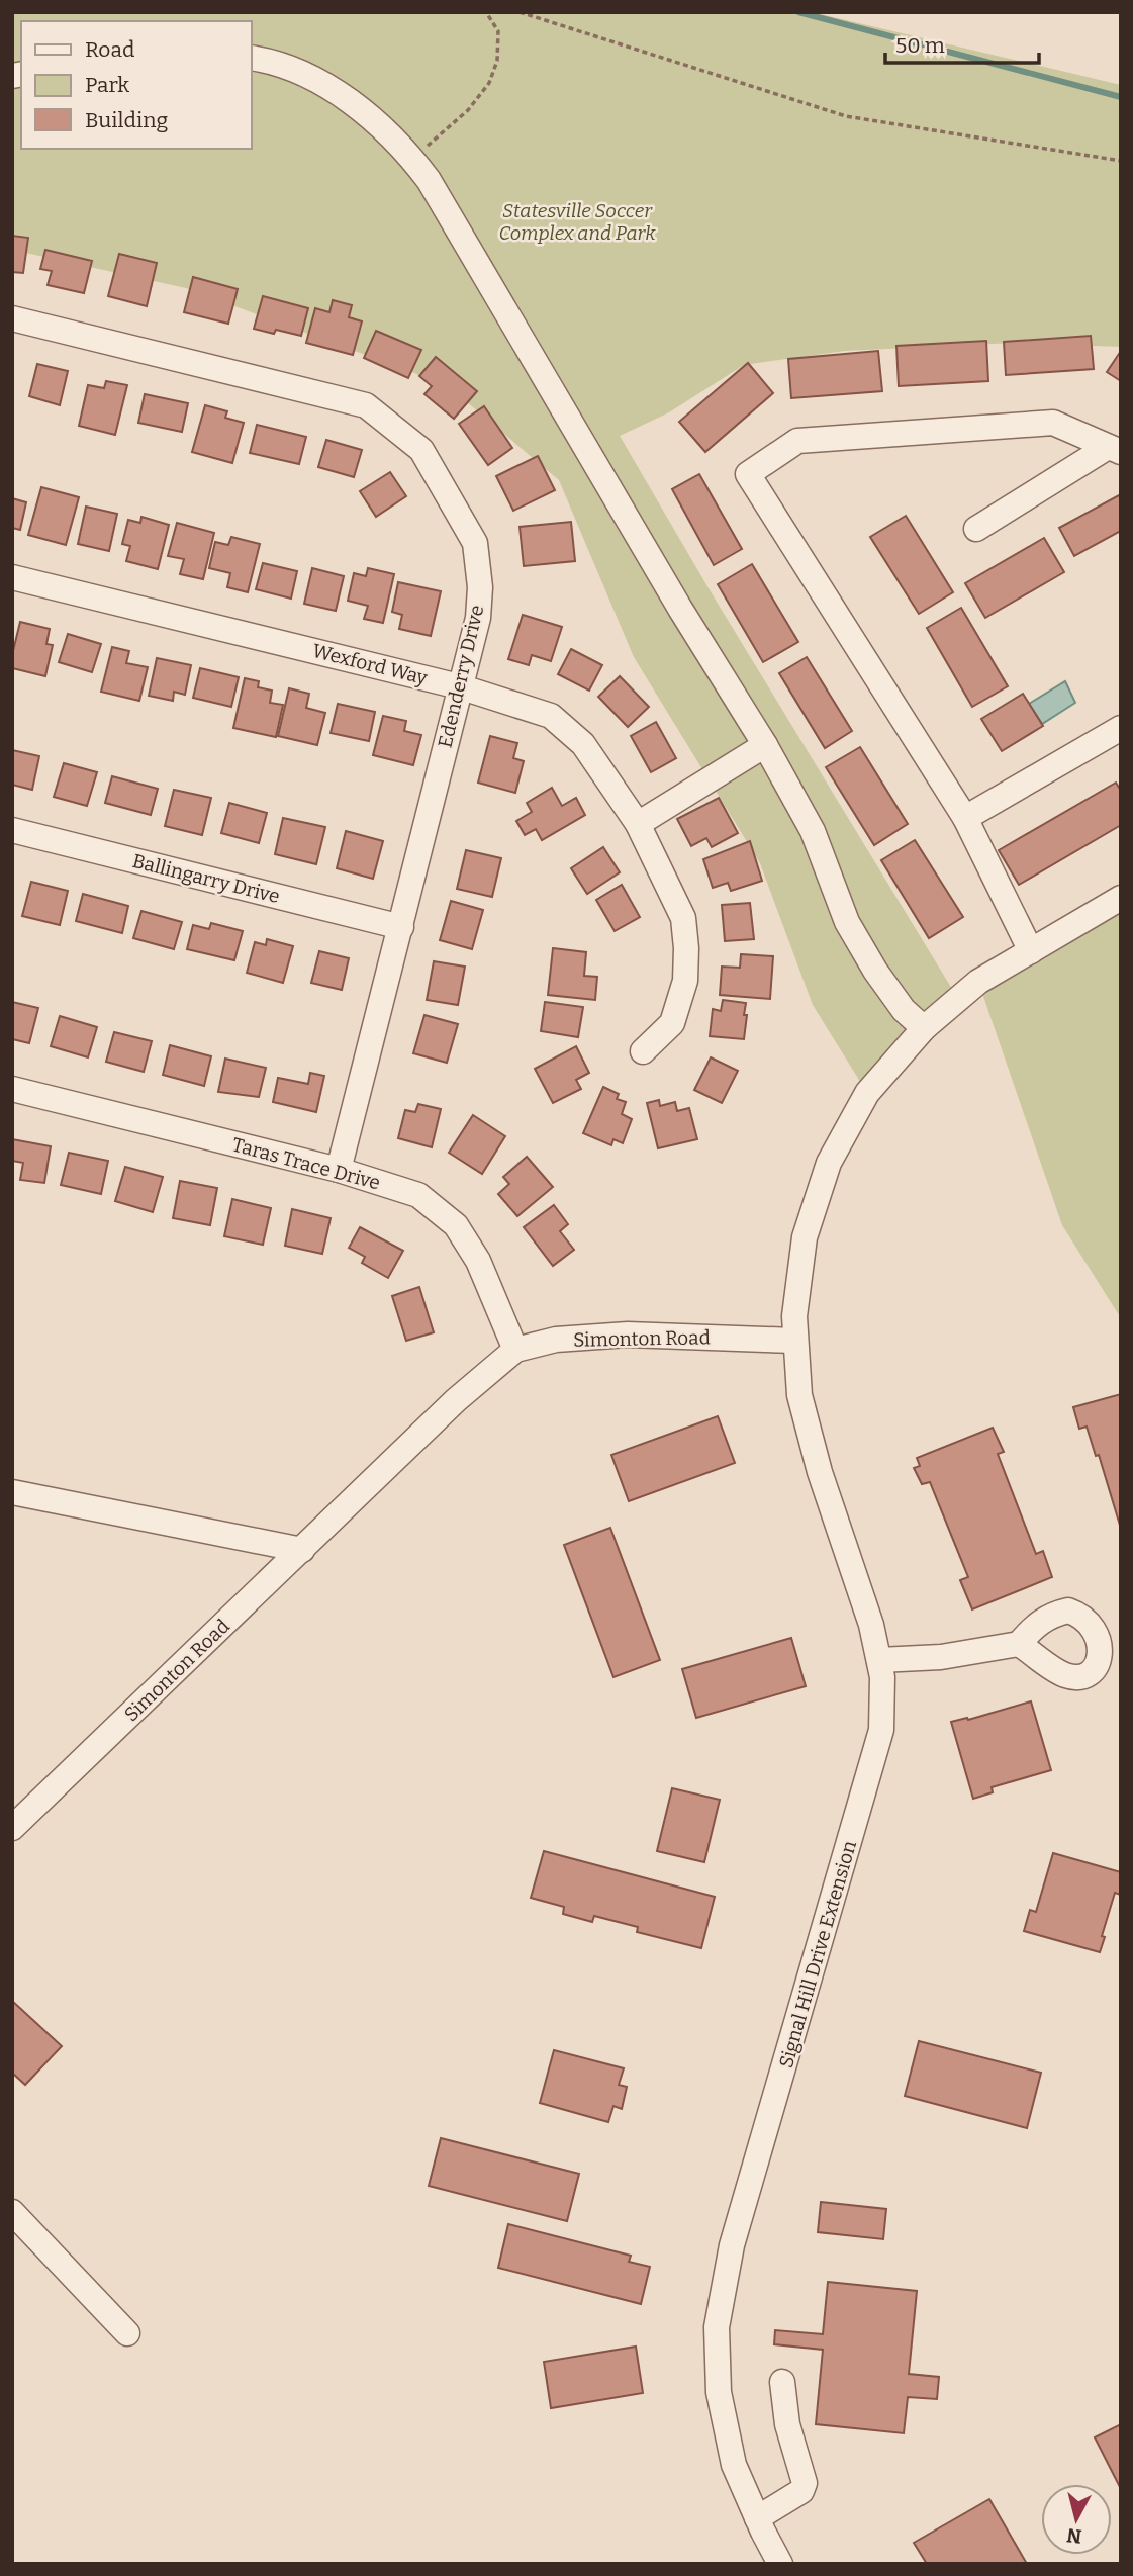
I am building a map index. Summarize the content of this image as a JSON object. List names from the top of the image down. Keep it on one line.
{"streets":{"street":["Wexford Way","Edenderry Drive","Ballingarry Drive","Taras Trace Drive","Simonton Road","Signal Hill Drive Extension"]},"crossings":[["Wexford Way","Edenderry Drive"],["Edenderry Drive","Ballingarry Drive"],["Edenderry Drive","Taras Trace Drive"],["Taras Trace Drive","Simonton Road"],["Simonton Road","Signal Hill Drive Extension"]],"parks":["Statesville Soccer Complex and Park"],"legend":["Road","Park","Building"],"scale_bar":"50 m","north":"bottom"}
